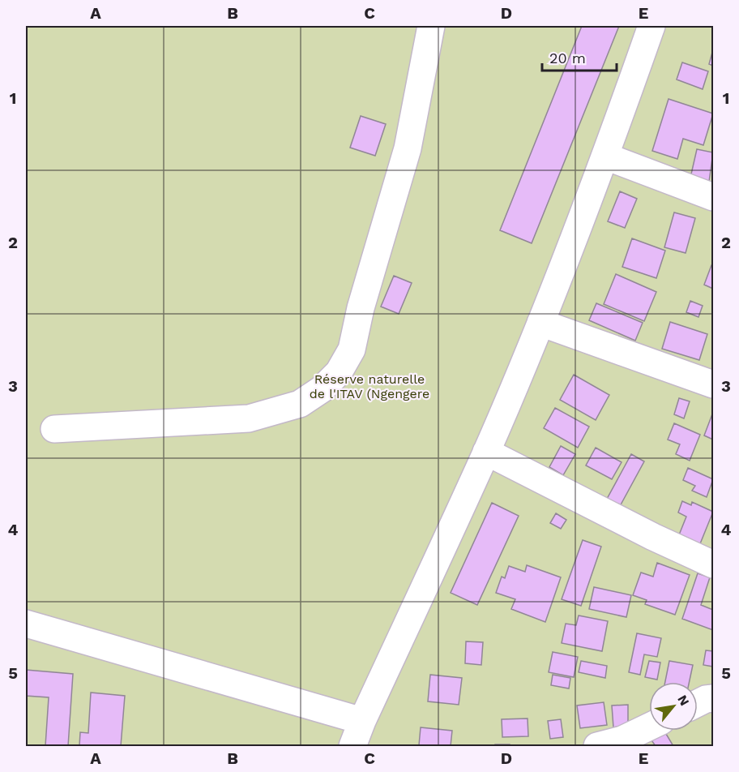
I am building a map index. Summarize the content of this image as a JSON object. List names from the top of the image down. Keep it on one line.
{"parks":["Réserve naturelle de l'ITAV (Ngengere"],"scale_bar":"20 m","north":"top right","grid":{"columns":["A","B","C","D","E"],"rows":["1","2","3","4","5"]}}
